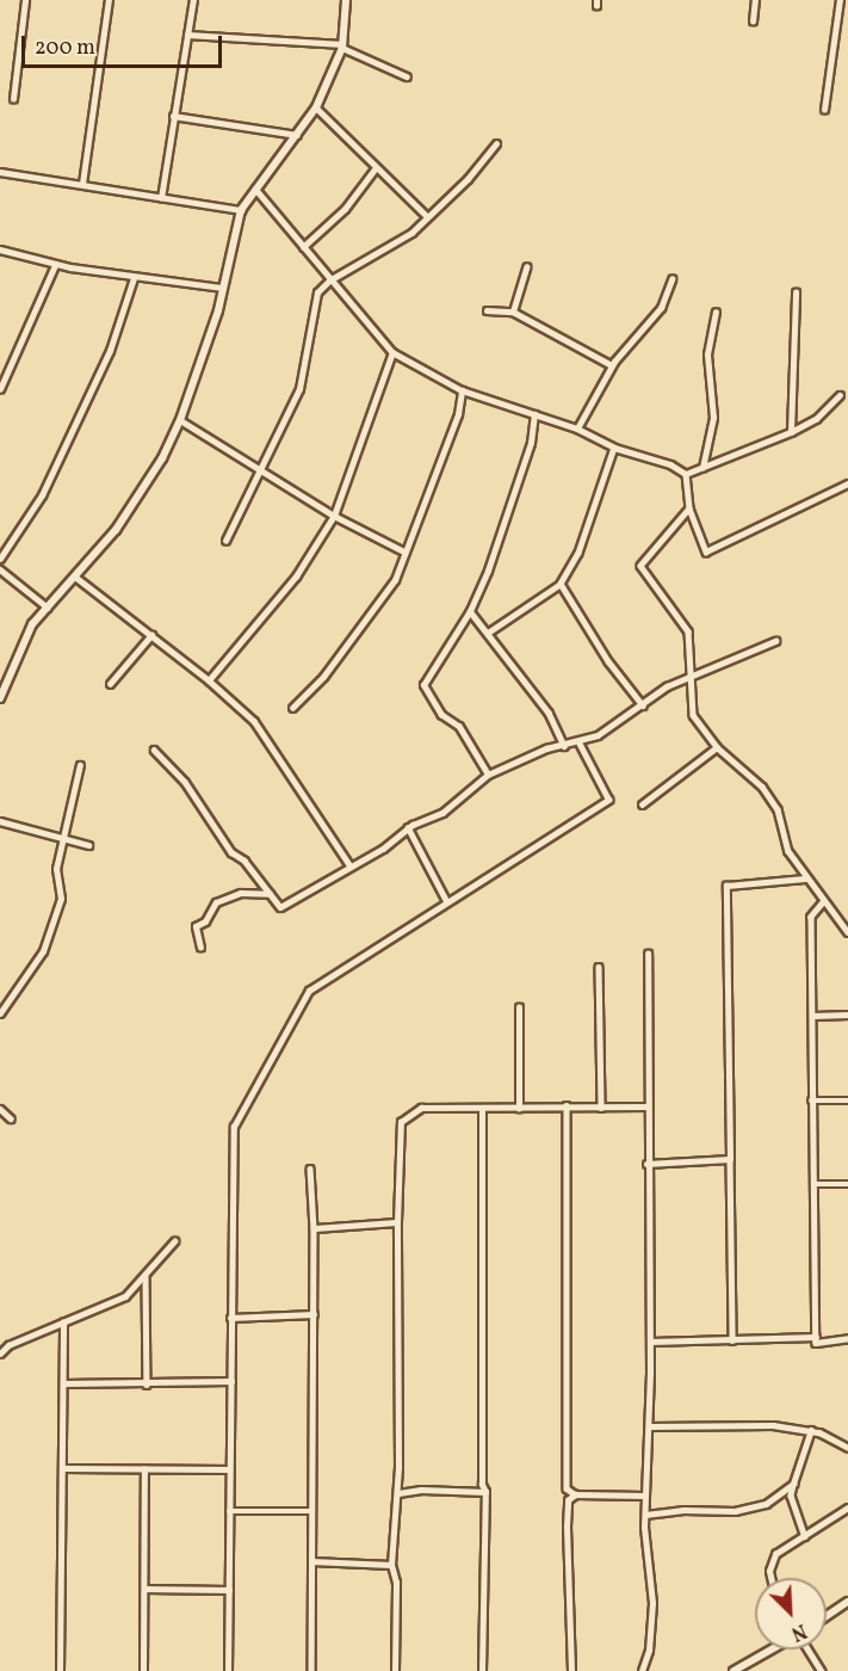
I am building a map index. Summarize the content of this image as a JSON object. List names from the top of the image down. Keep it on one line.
{"scale_bar":"200 m","north":"bottom right"}
